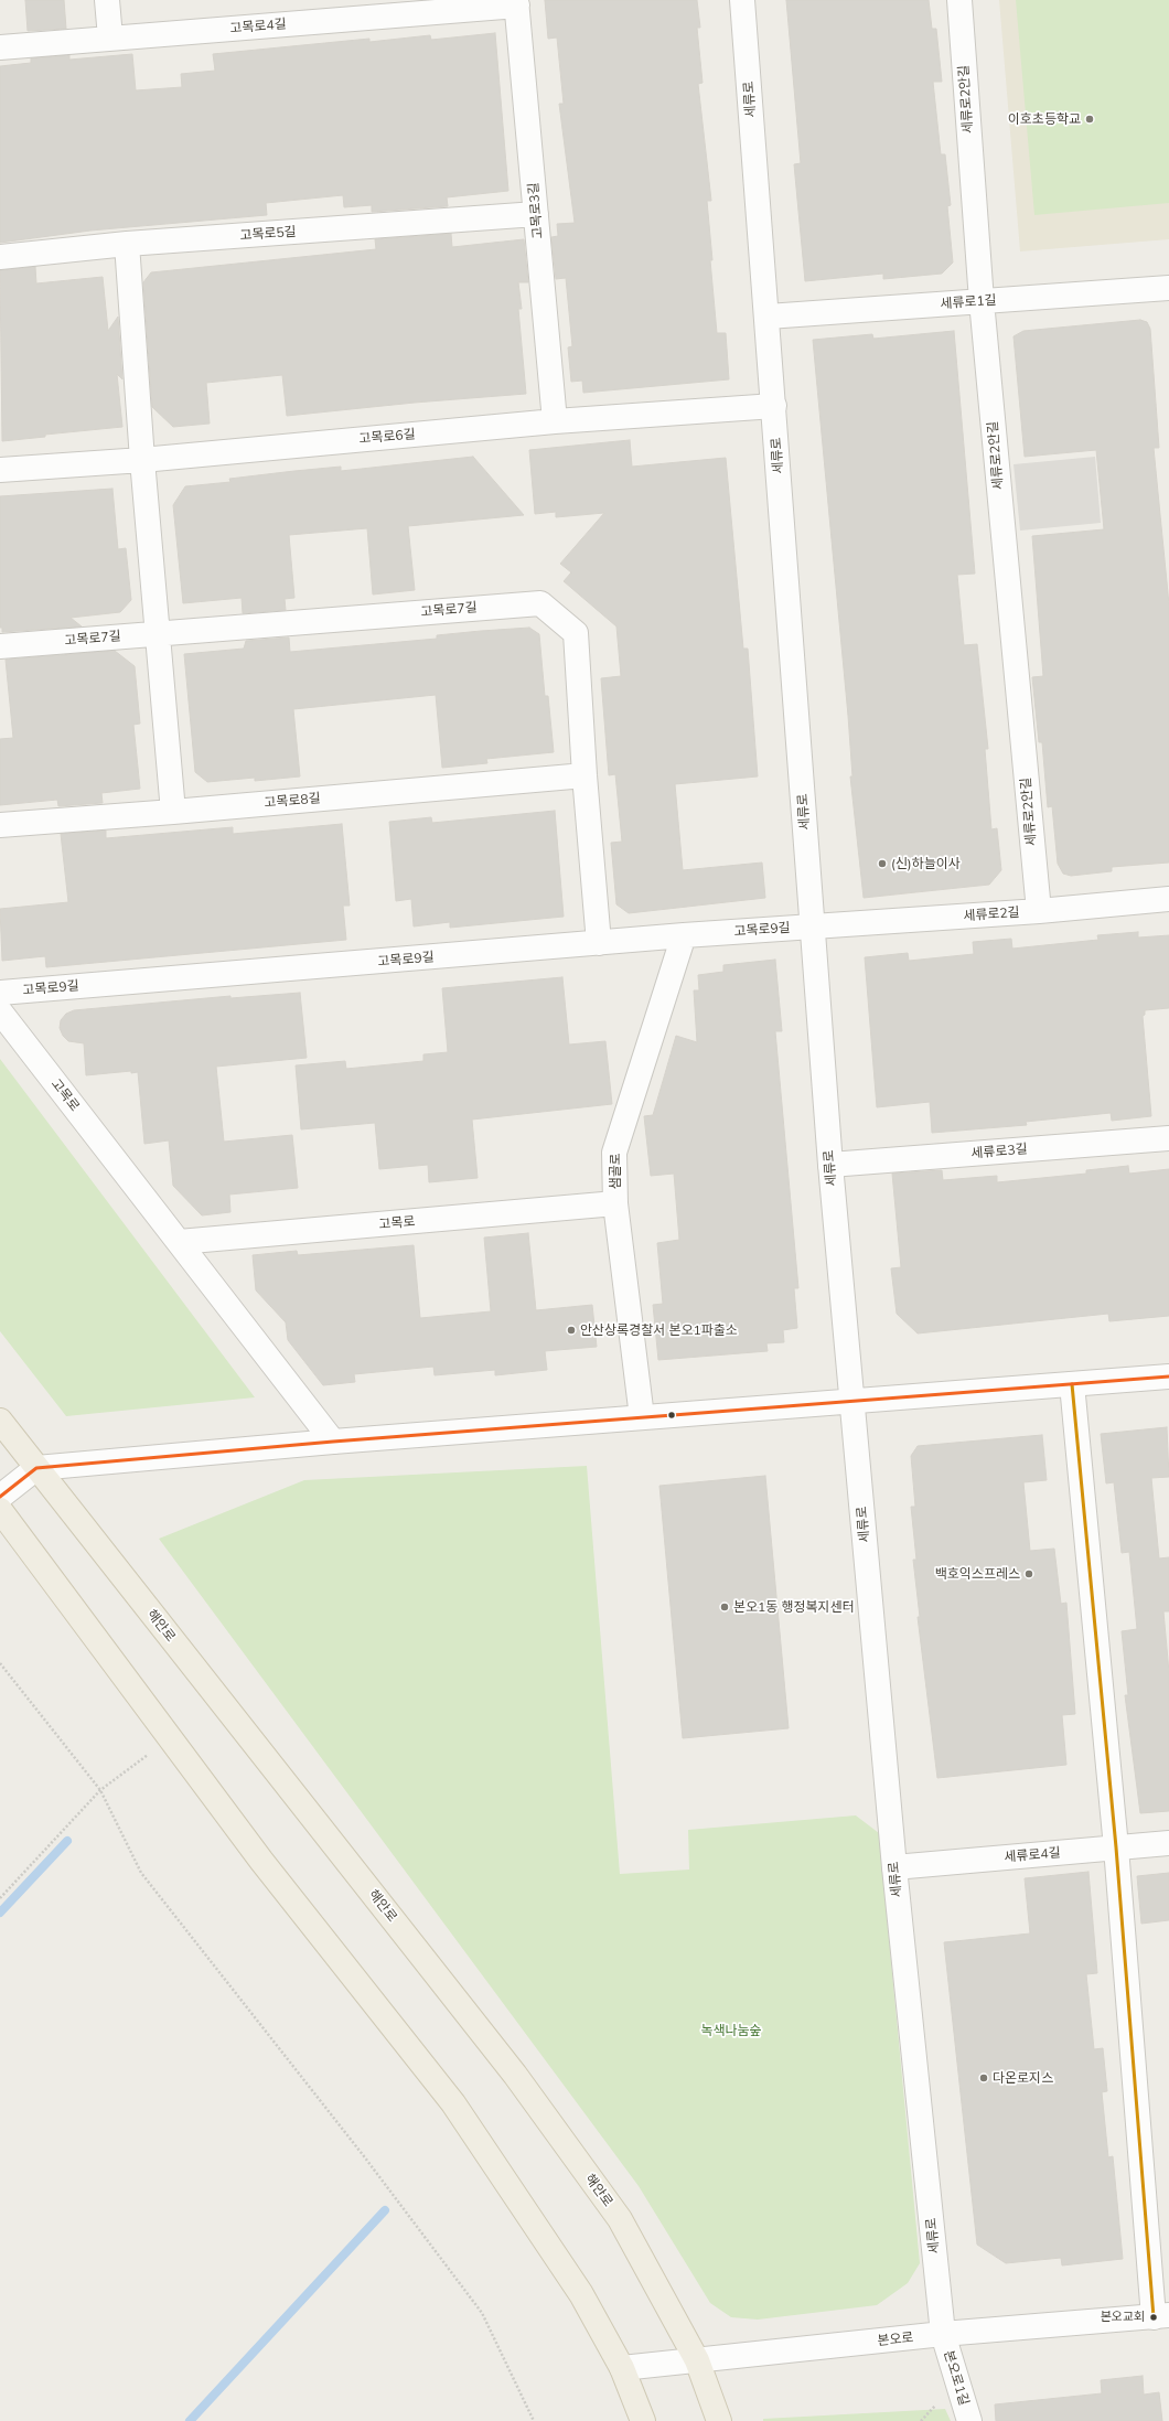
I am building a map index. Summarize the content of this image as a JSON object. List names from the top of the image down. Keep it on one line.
{"streets":{"main road":["해안로"],"street":["고목로4길","세류로","세류로2안길","고목로3길","고목로5길","세류로1길","고목로6길","고목로7길","고목로8길","세류로2길","고목로9길","고목로","세류로3길","샘골로","세류로4길","본오로","본오로1길"]},"crossings":[["고목로4길","고목로3길"],["세류로","세류로1길"],["세류로","고목로6길"],["세류로","세류로2길"],["세류로","고목로9길"],["세류로","세류로3길"],["세류로","세류로4길"],["세류로","본오로"],["세류로","본오로1길"],["세류로2안길","세류로1길"],["세류로2안길","세류로2길"],["고목로3길","고목로5길"],["고목로3길","고목로6길"],["고목로7길","고목로8길"],["고목로7길","고목로9길"],["세류로2길","고목로9길"],["고목로9길","샘골로"],["고목로","샘골로"],["해안로","본오로"],["본오로","본오로1길"]],"parks":["녹색나눔숲"],"places":["이호초등학교","(신)하늘이사","안산상록경찰서 본오1파출소","백호익스프레스","본오1동 행정복지센터","다온로지스","본오교회"]}
